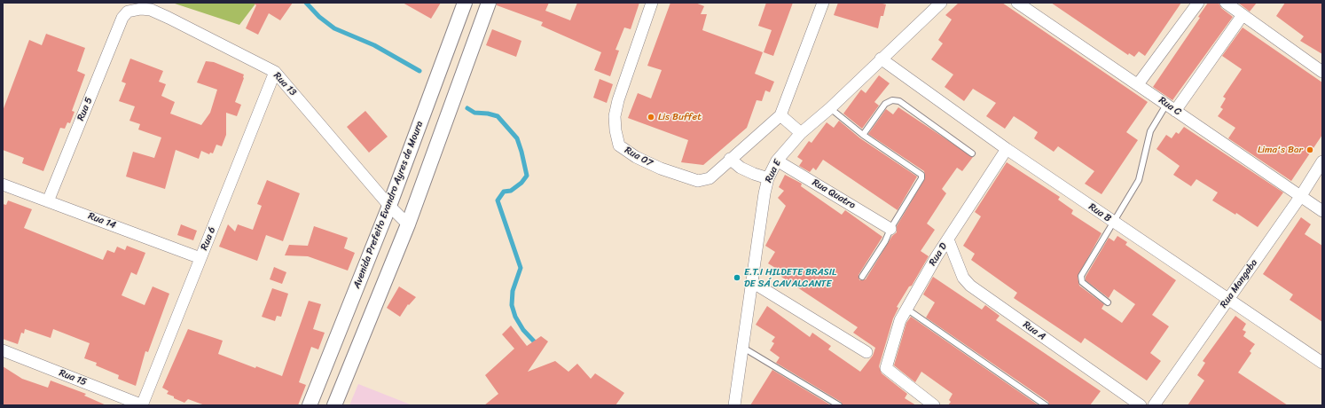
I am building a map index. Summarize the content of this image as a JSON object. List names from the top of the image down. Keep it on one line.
{"streets":{"street":["Rua 13","Rua C","Rua 5","Rua 07","Rua E","Rua Quatro","Avenida Prefeito Evandro Ayres de Moura","Rua B","Rua 14","Rua 6","Rua D","Rua Mangaba","Rua A","Rua 15"]},"crossings":[["Rua 13","Rua 5"],["Rua 13","Avenida Prefeito Evandro Ayres de Moura"],["Rua 13","Rua 6"],["Rua C","Rua Mangaba"],["Rua 5","Rua 14"],["Rua E","Rua Quatro"],["Rua E","Rua B"],["Rua B","Rua D"],["Rua B","Rua Mangaba"],["Rua 14","Rua 6"],["Rua 6","Rua 15"],["Rua D","Rua A"]],"places":["Lis Buffet","Lima's Bar","E.T.I HILDETE BRASIL DE SÁ CAVALCANTE"]}
